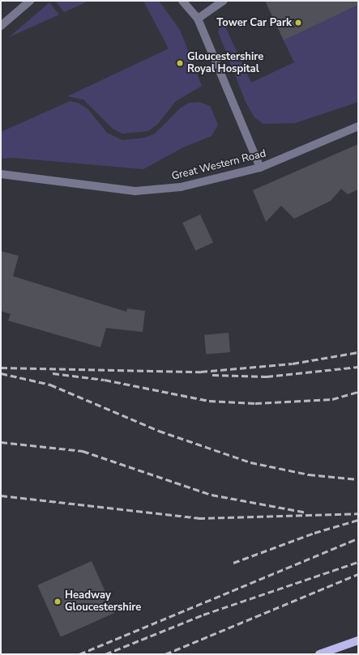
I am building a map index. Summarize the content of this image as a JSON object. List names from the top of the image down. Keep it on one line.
{"streets":{"street":["Great Western Road"]},"places":["Tower Car Park","Gloucestershire Royal Hospital","Headway Gloucestershire"]}
